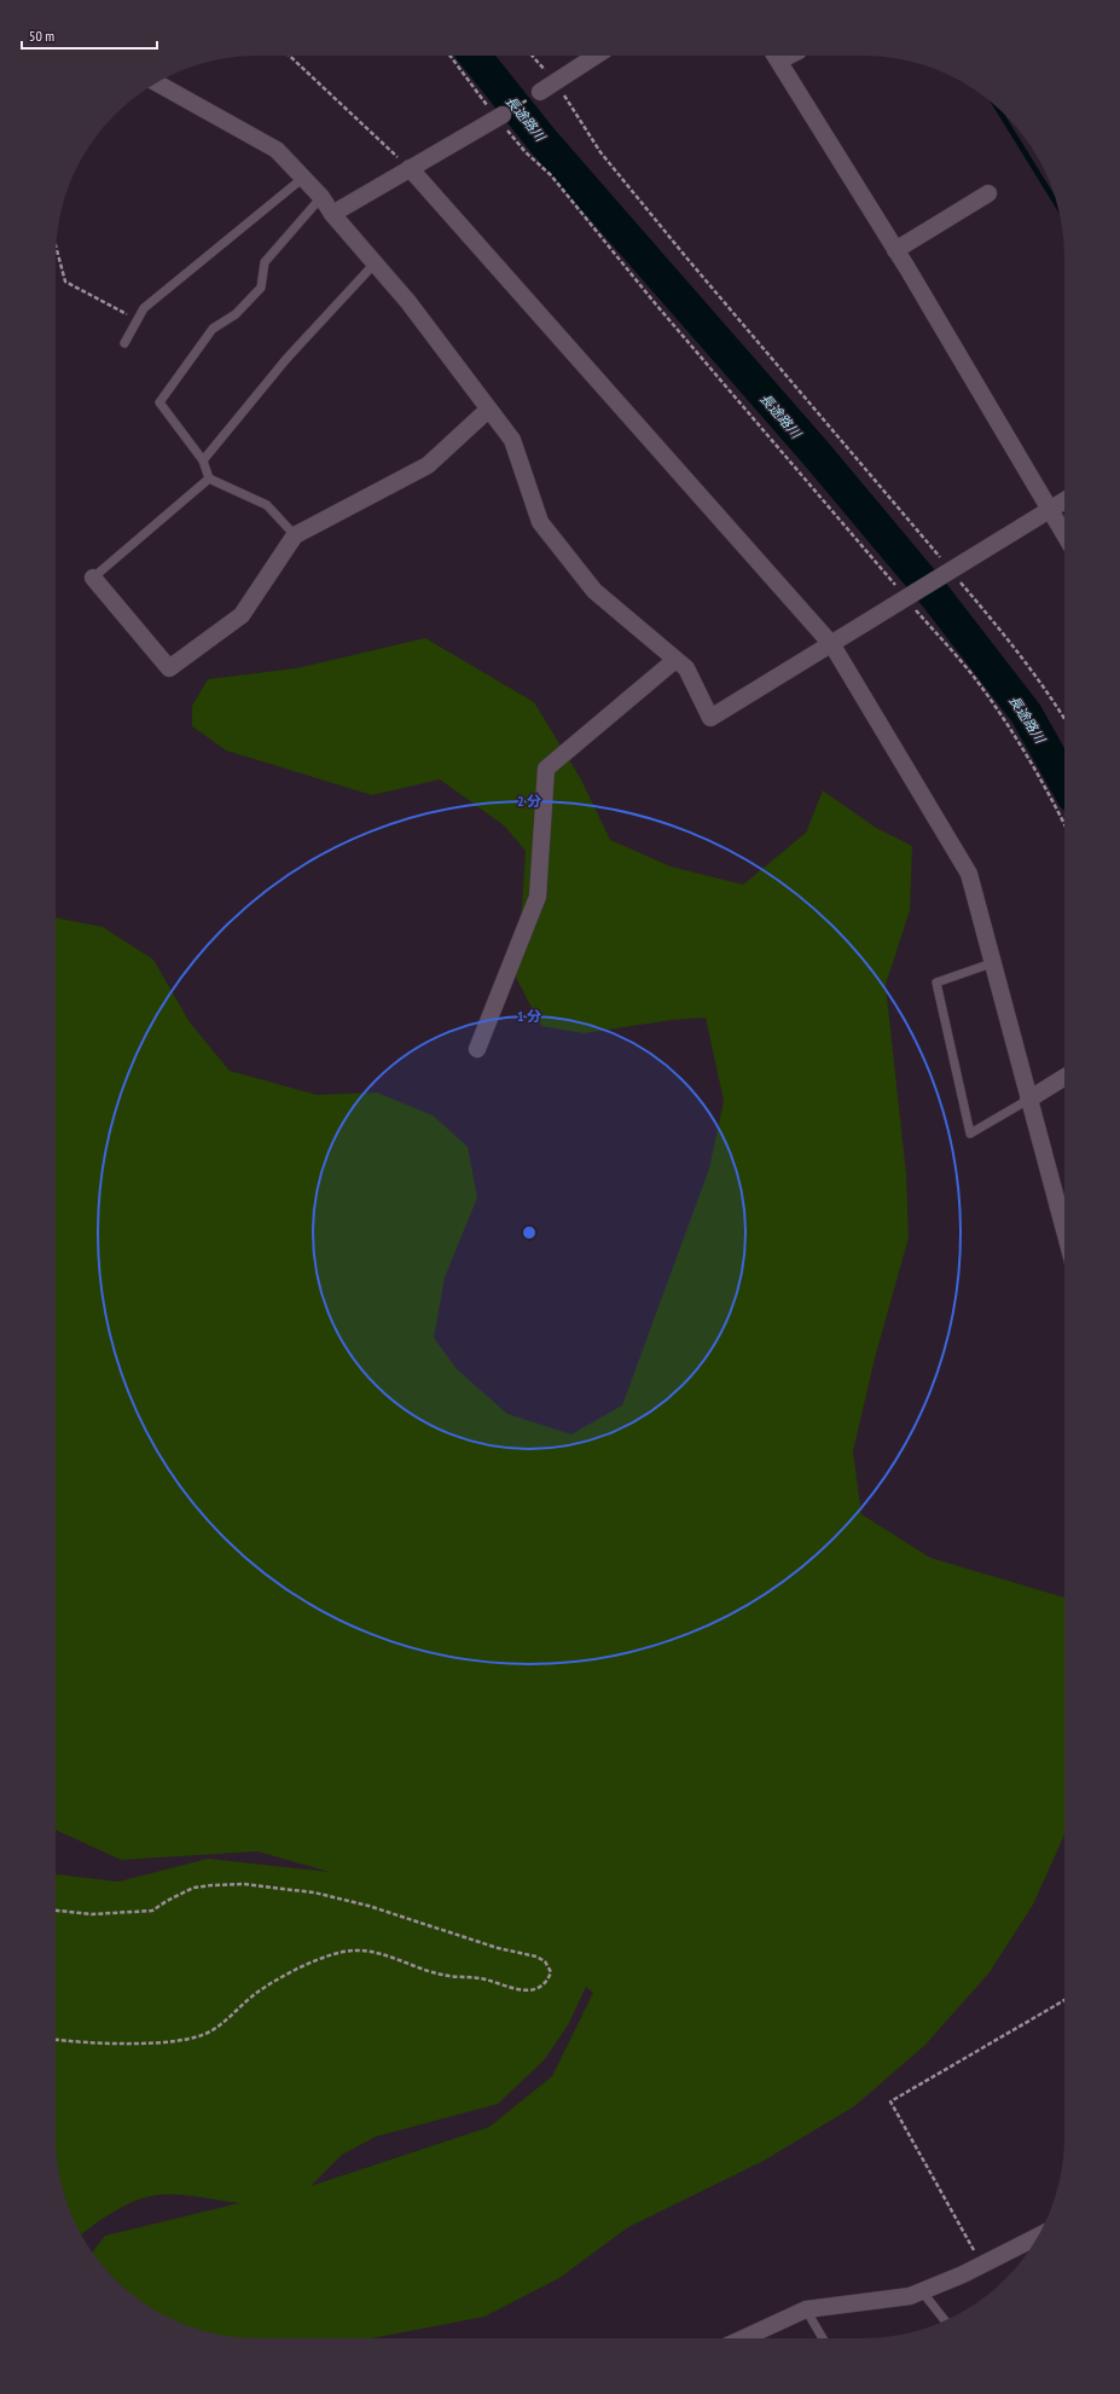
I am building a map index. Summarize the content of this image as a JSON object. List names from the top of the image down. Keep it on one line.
{"water":["長途路川"],"scale_bar":"50 m","rings":["2 分","1 分"]}
